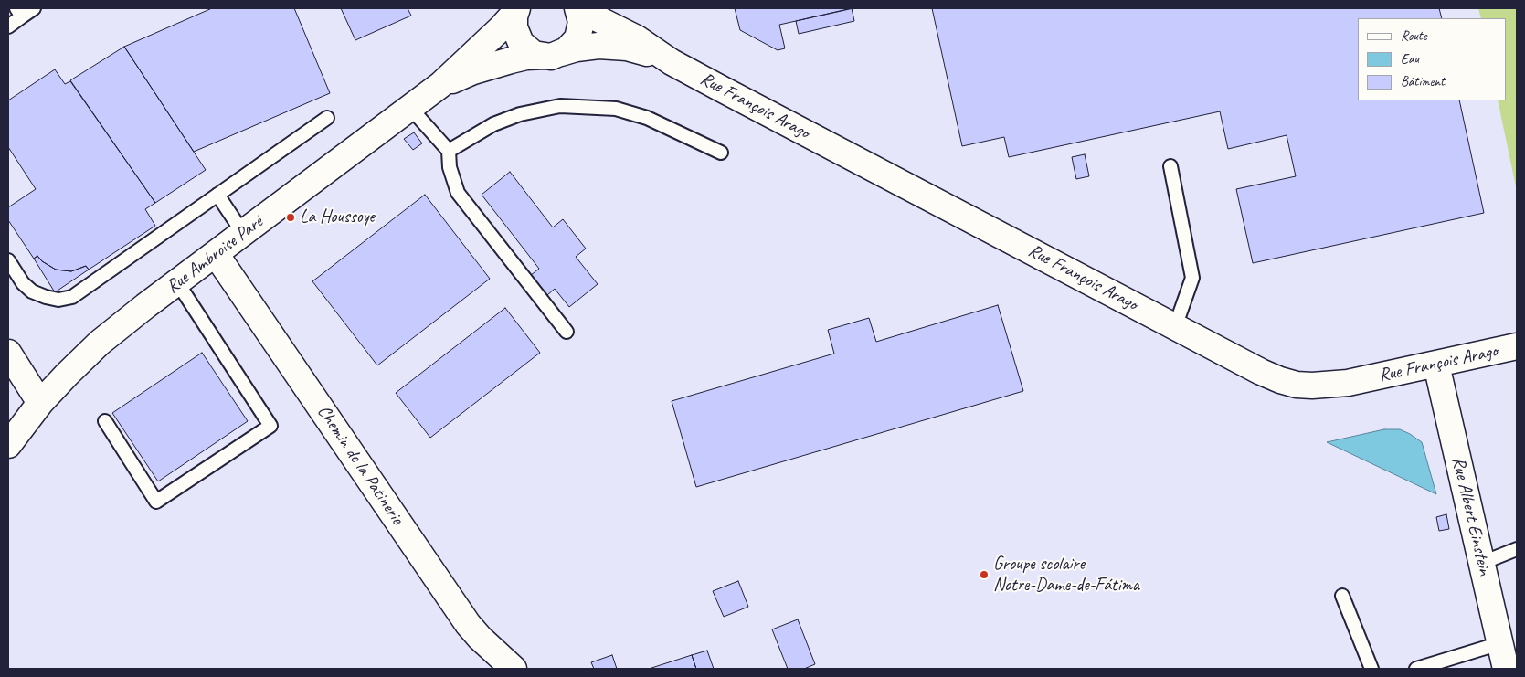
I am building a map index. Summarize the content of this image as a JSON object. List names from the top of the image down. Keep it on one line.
{"streets":{"street":["Rue François Arago","Rue Ambroise Paré","Chemin de la Patinerie","Rue Albert Einstein"]},"crossings":[["Rue François Arago","Rue Ambroise Paré"],["Rue François Arago","Rue Albert Einstein"],["Rue Ambroise Paré","Chemin de la Patinerie"]],"places":["La Houssoye","Groupe scolaire Notre-Dame-de-Fátima"],"legend":["Route","Eau","Bâtiment"]}
